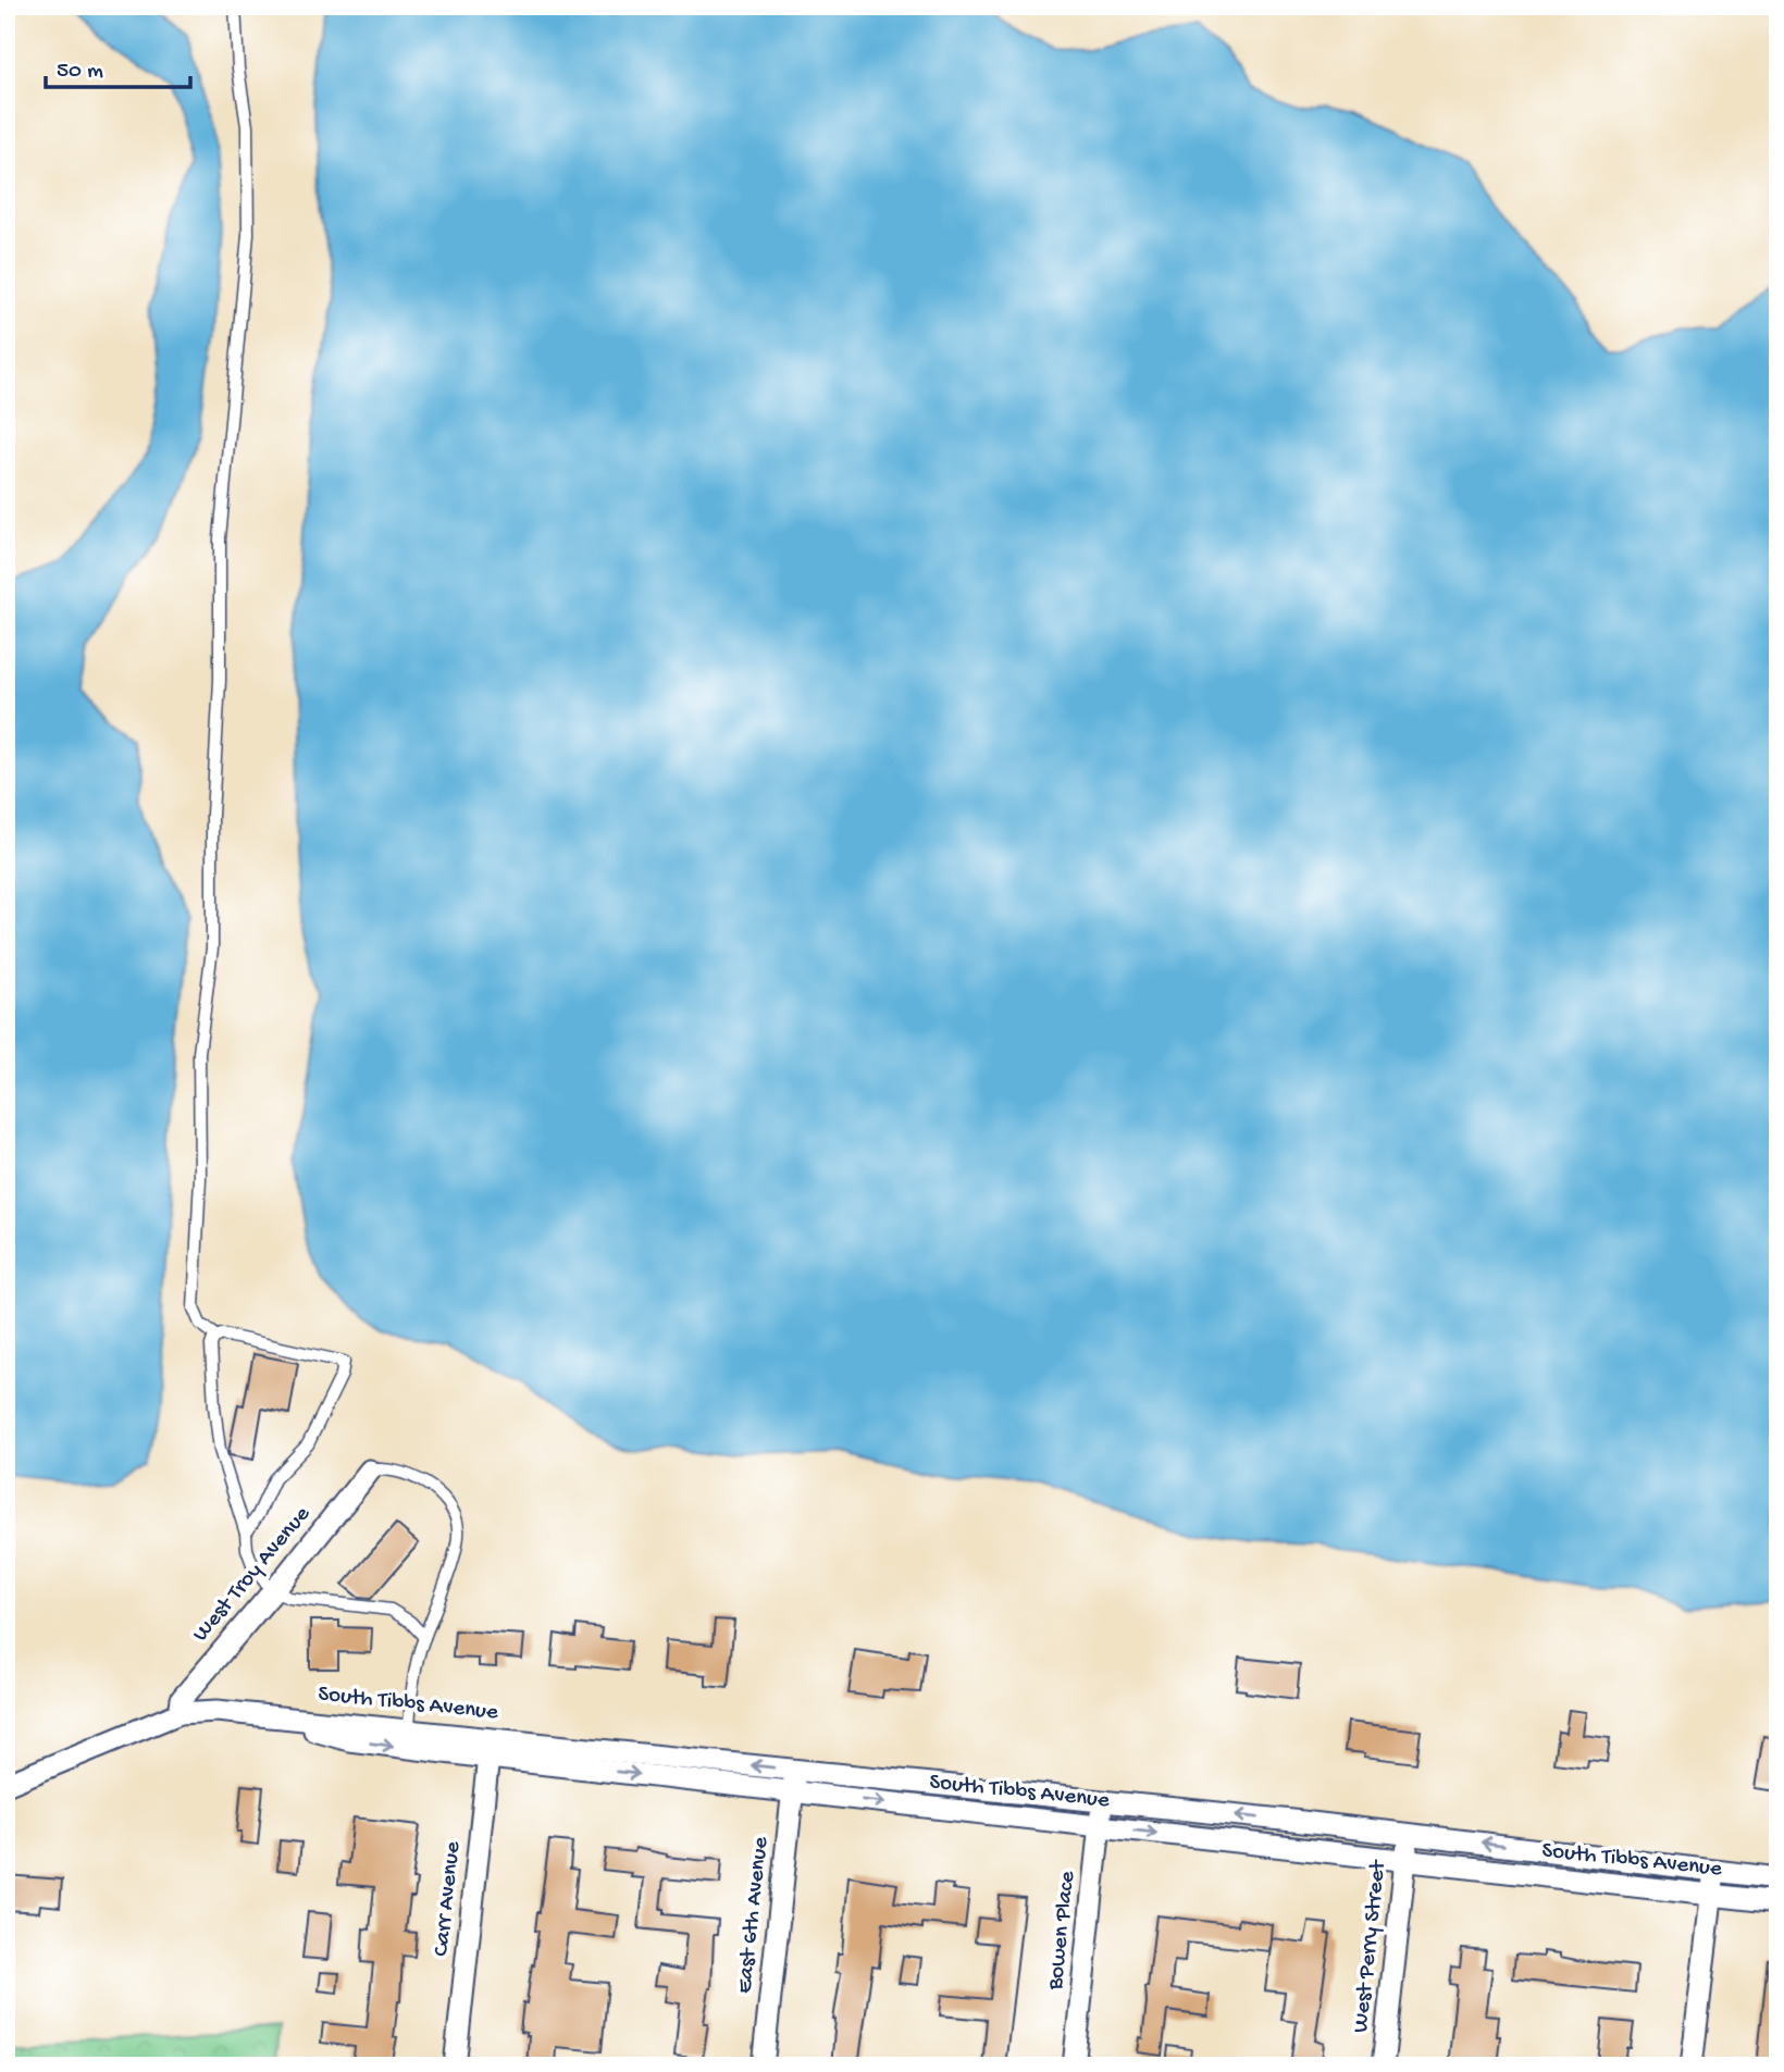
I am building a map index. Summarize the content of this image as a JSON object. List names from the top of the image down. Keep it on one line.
{"streets":{"street":["West Troy Avenue","South Tibbs Avenue","Carr Avenue","East 6th Avenue","Bowen Place","West Perry Street"]},"crossings":[["West Troy Avenue","South Tibbs Avenue"],["South Tibbs Avenue","Carr Avenue"],["South Tibbs Avenue","East 6th Avenue"],["South Tibbs Avenue","Bowen Place"],["South Tibbs Avenue","West Perry Street"]],"scale_bar":"50 m"}
